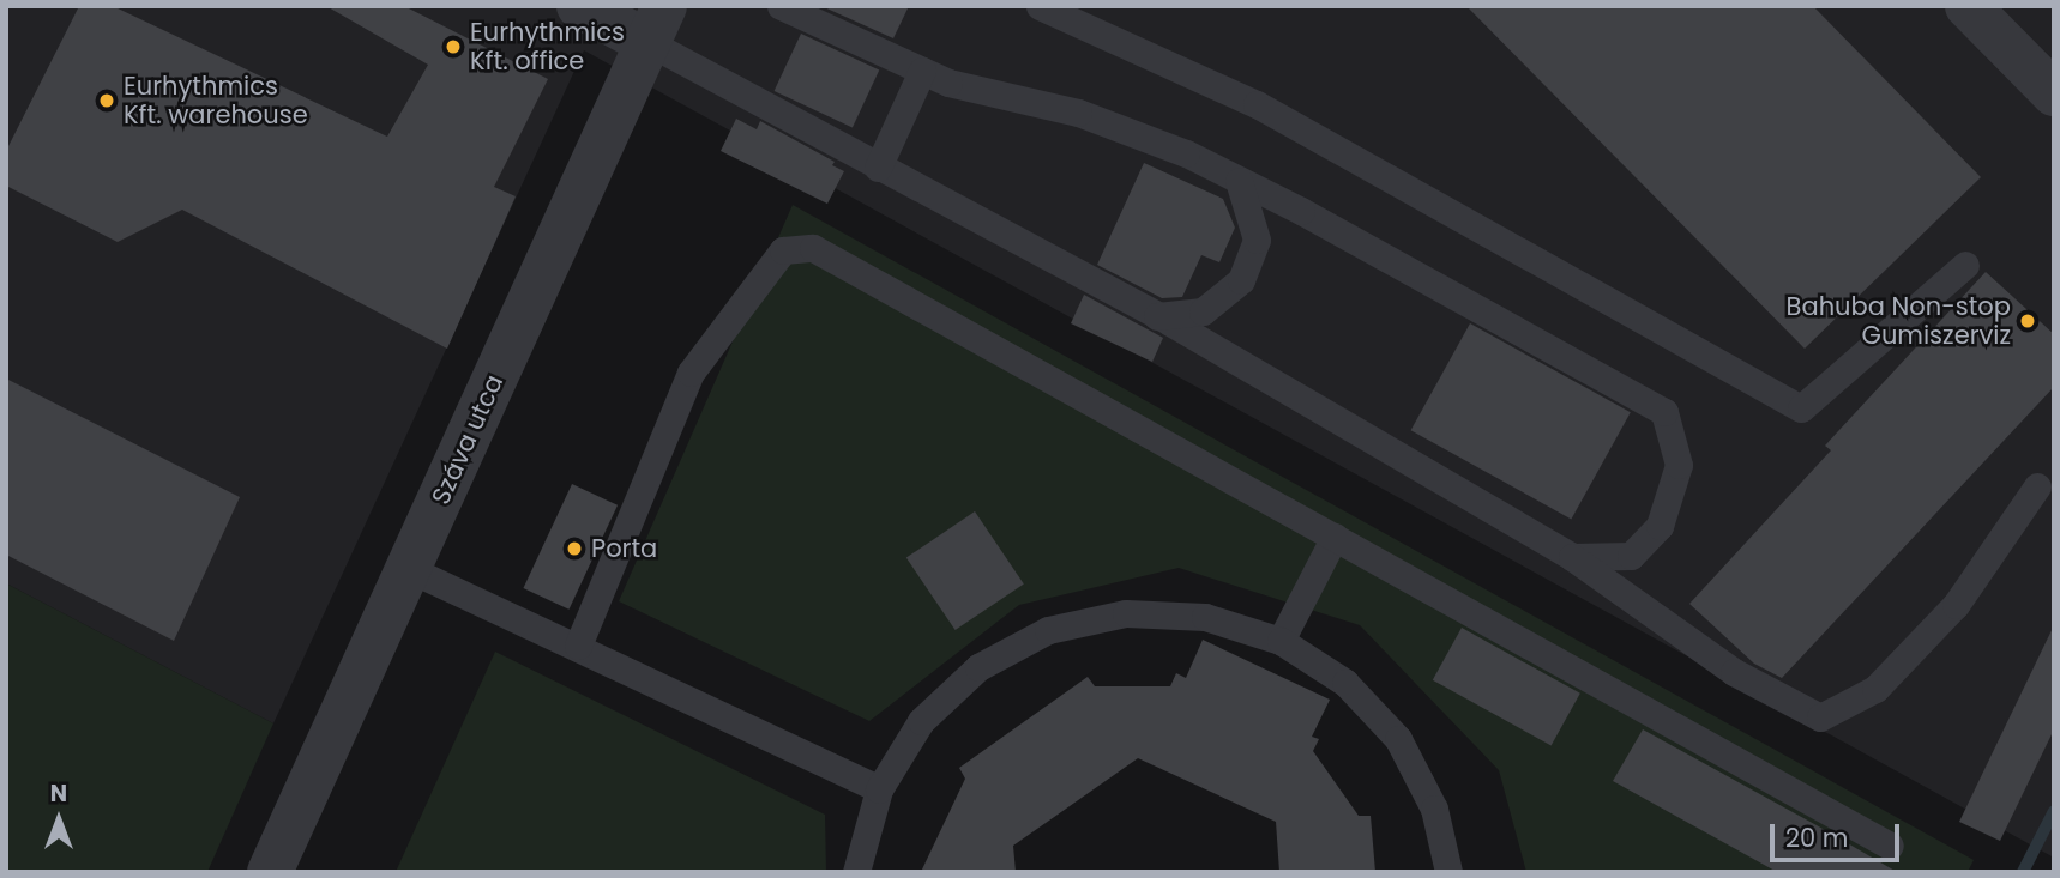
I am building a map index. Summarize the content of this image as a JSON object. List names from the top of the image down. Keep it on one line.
{"streets":{"street":["Száva utca"]},"places":["Eurhythmics Kft. office","Eurhythmics Kft. warehouse","Bahuba Non-stop Gumiszerviz","Porta"],"scale_bar":"20 m","north":"top"}
